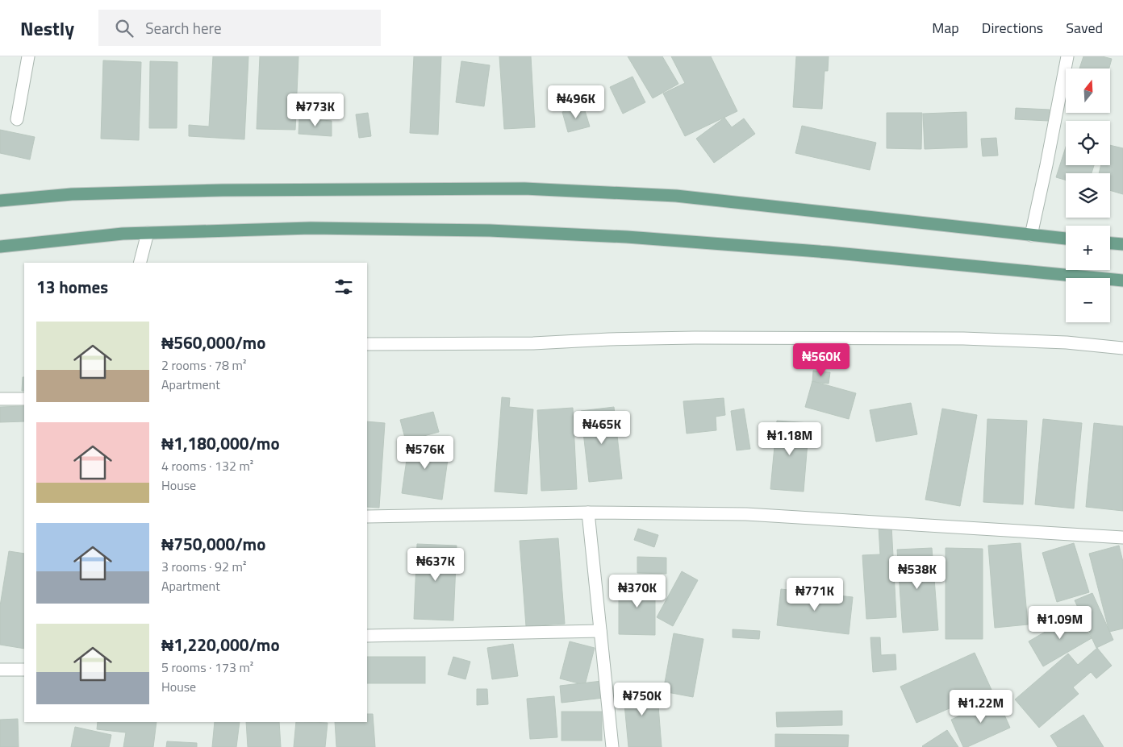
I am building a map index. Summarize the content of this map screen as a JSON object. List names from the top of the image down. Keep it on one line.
{"north":"top","page":{"header":"Nestly","search":"Search here","nav":["Map","Directions","Saved"],"map_buttons":["+","−"],"price":["₦496K","₦773K","₦560K","₦465K","₦1.18M","₦576K","₦637K","₦538K","₦370K","₦771K","₦1.09M","₦750K","₦1.22M"],"heading":"13 homes","list":[{"name":"₦560,000/mo","note":"2 rooms · 78 m² · Apartment"},{"name":"₦1,180,000/mo","note":"4 rooms · 132 m² · House"},{"name":"₦750,000/mo","note":"3 rooms · 92 m² · Apartment"},{"name":"₦1,220,000/mo","note":"5 rooms · 173 m² · House"}]}}
